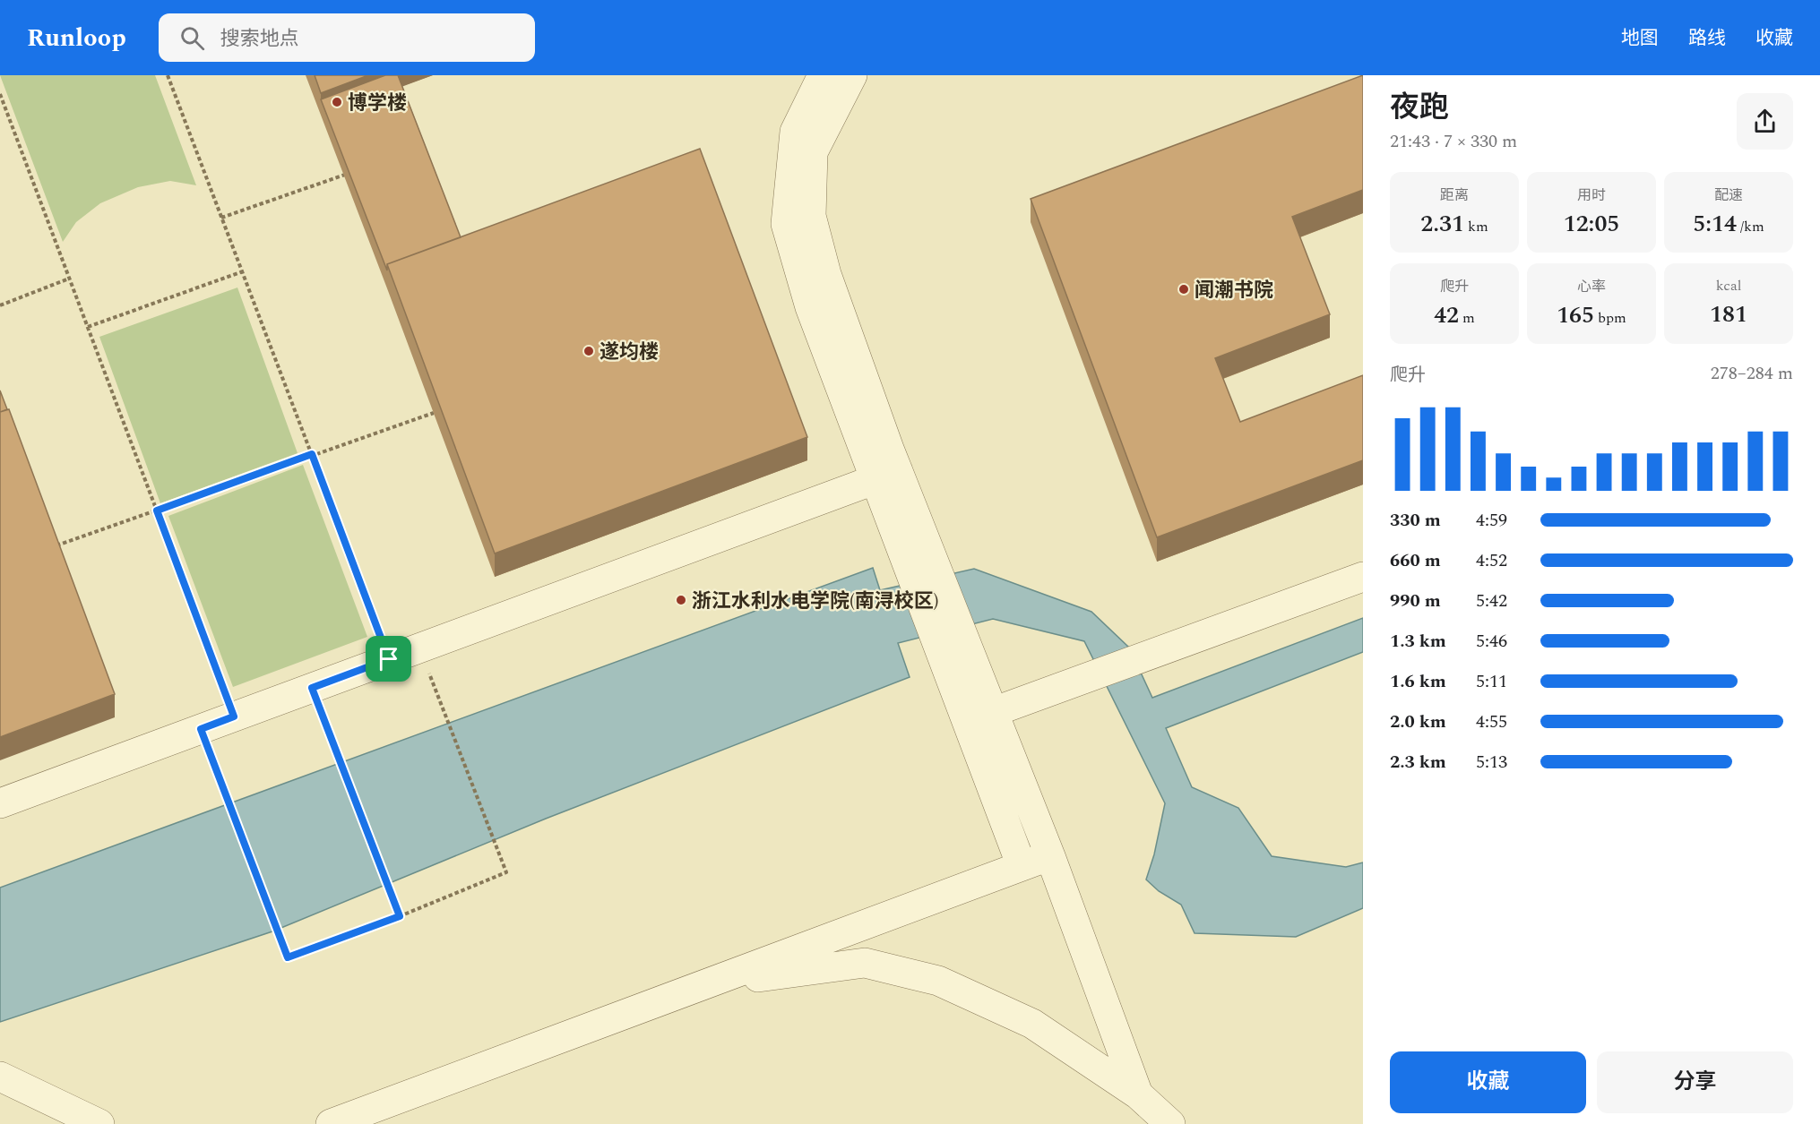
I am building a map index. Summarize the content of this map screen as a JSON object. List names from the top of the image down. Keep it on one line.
{"places":["博学楼","闻潮书院","遂均楼","浙江水利水电学院(南浔校区)"],"page":{"header":"Runloop","search":"搜索地点","nav":["地图","路线","收藏"],"heading":["夜跑","21:43 · 7 × 330 m"],"stats":[["距离","2.31 km"],["用时","12:05"],["配速","5:14 /km"],["爬升","42 m"],["心率","165 bpm"],["kcal","181"]],"chart":["爬升","278–284 m"],"list":[{"name":"330 m","note":"4:59"},{"name":"660 m","note":"4:52"},{"name":"990 m","note":"5:42"},{"name":"1.3 km","note":"5:46"},{"name":"1.6 km","note":"5:11"},{"name":"2.0 km","note":"4:55"},{"name":"2.3 km","note":"5:13"}],"buttons":["收藏","分享"]}}
